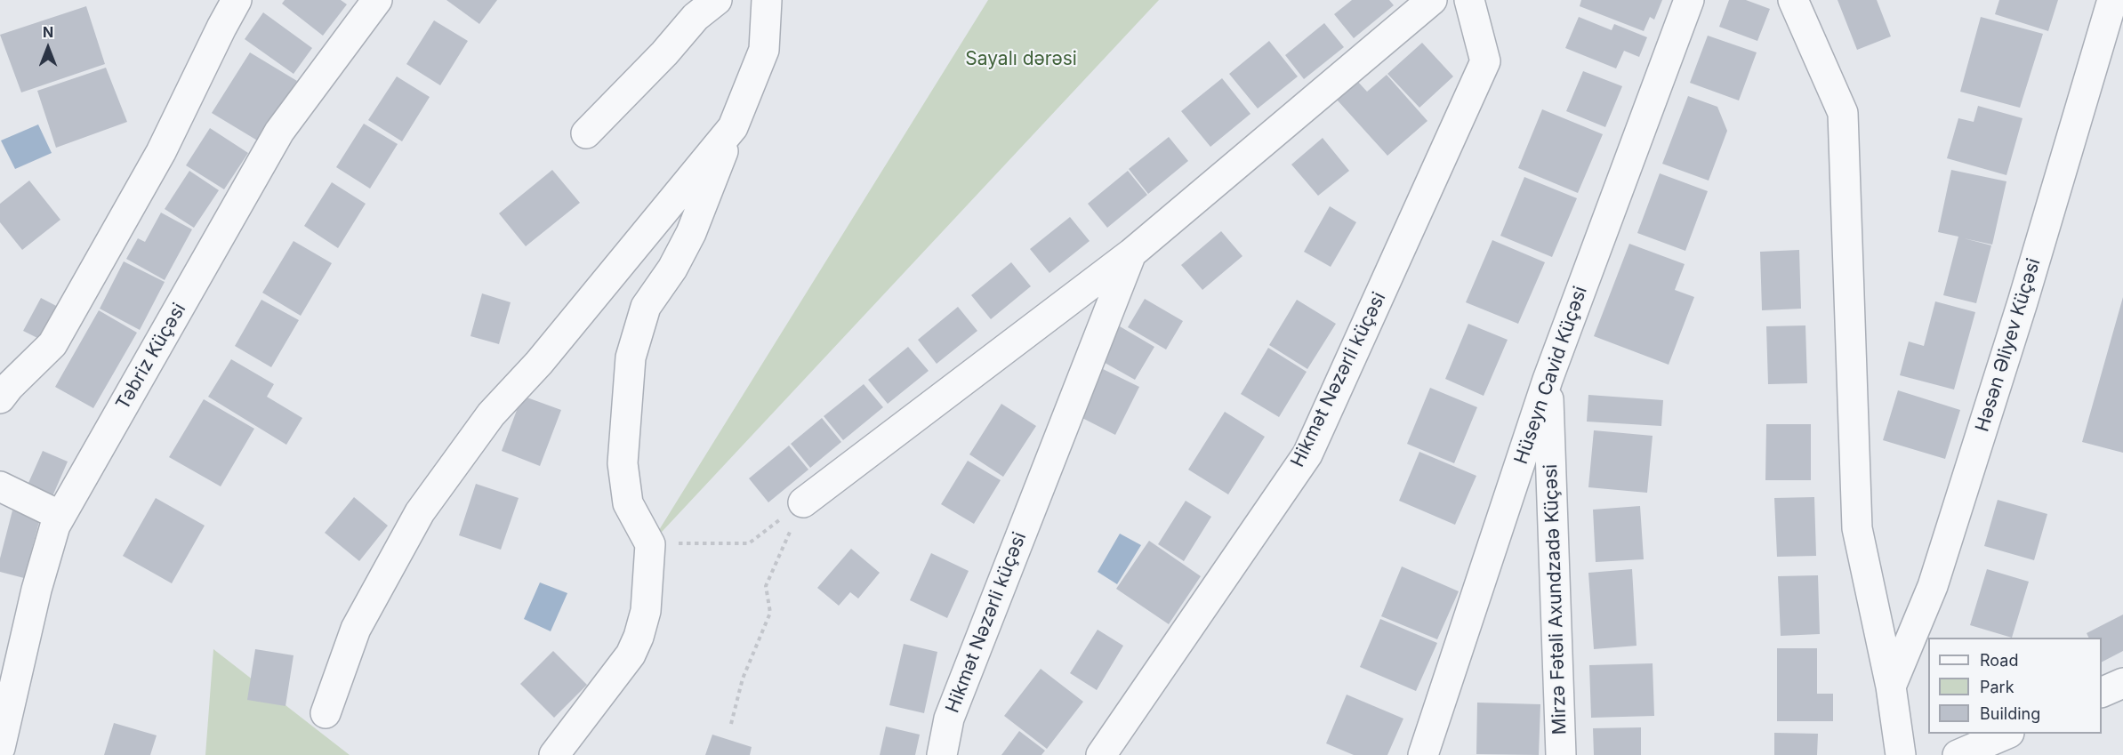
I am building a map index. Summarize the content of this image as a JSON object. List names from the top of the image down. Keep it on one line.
{"streets":{"street":["Həsən Əliyev Küçəsi","Təbriz Küçəsi","Hüseyn Cavid Küçəsi","Hikmət Nəzərli küçəsi","Mirzə Fətəli Axundzadə Küçəsi"]},"crossings":[["Hüseyn Cavid Küçəsi","Mirzə Fətəli Axundzadə Küçəsi"]],"parks":["Sayalı dərəsi"],"legend":["Road","Park","Building"],"north":"top"}
